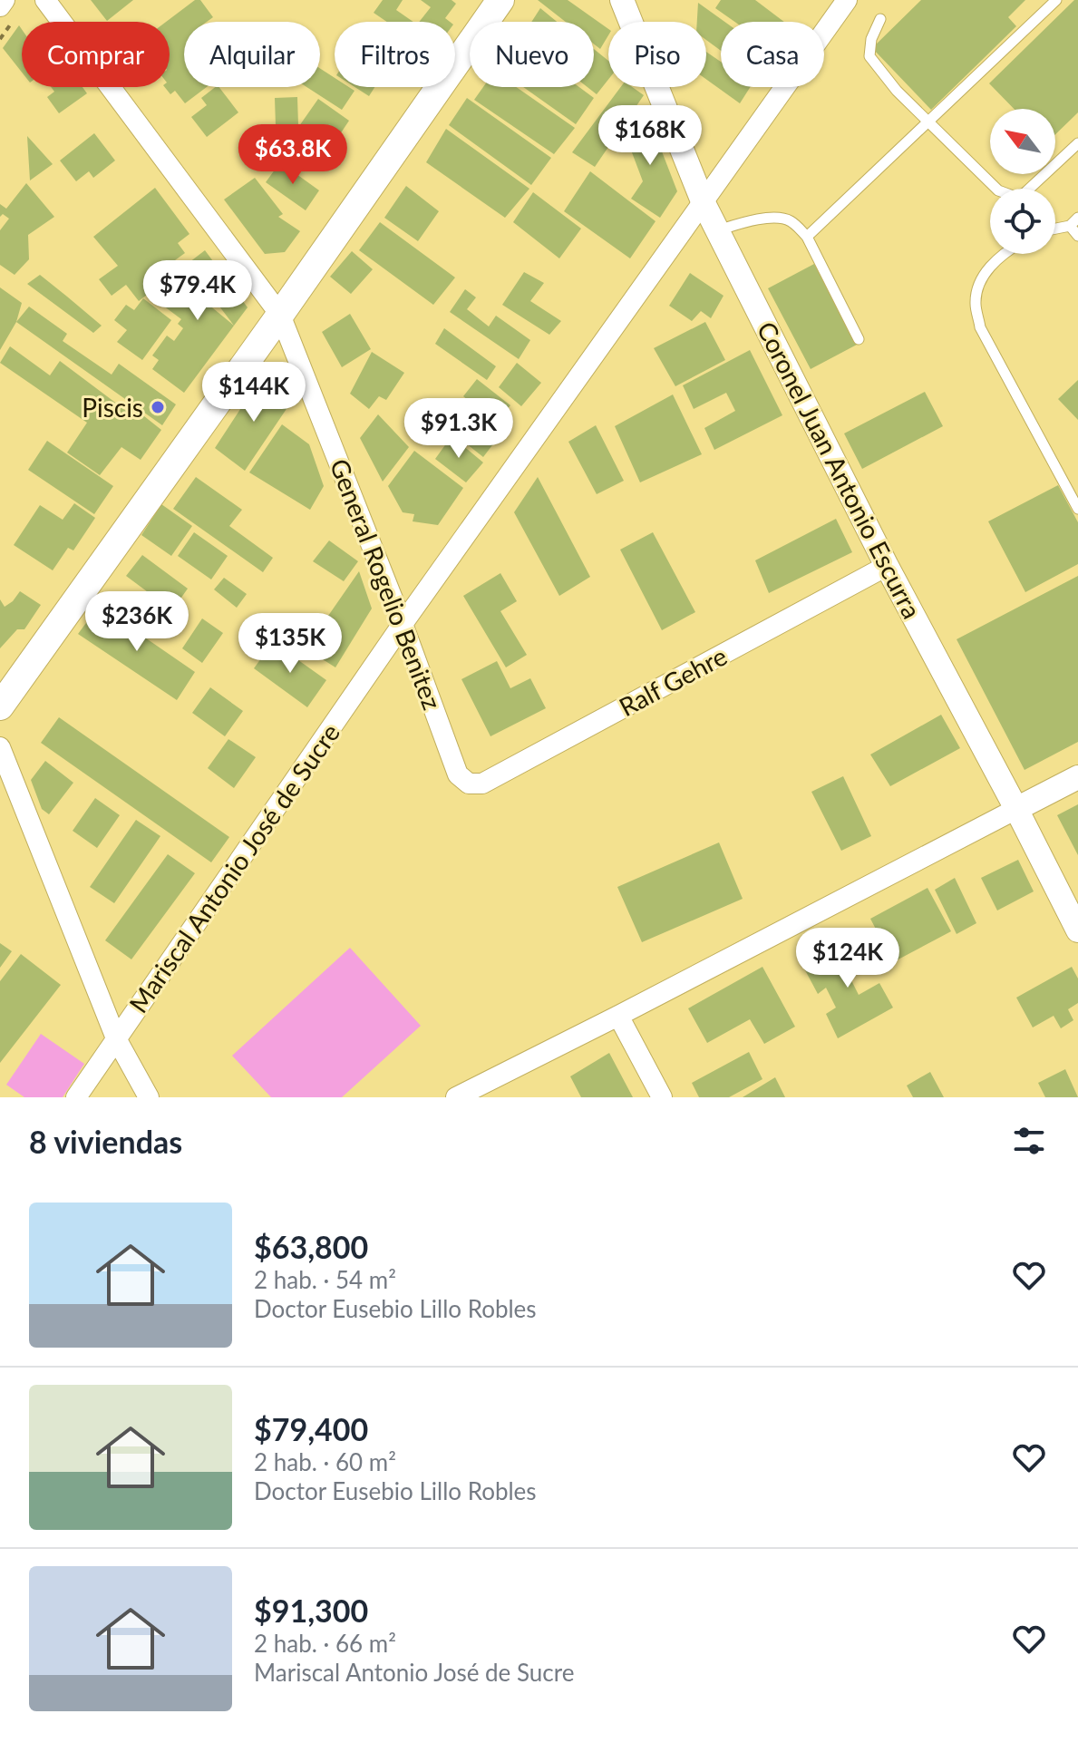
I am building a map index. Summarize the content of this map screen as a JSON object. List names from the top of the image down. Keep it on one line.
{"streets":{"street":["Coronel Juan Antonio Escurra","General Rogelio Benitez","Ralf Gehre","Mariscal Antonio José de Sucre"]},"crossings":[["Coronel Juan Antonio Escurra","Ralf Gehre"],["Coronel Juan Antonio Escurra","Mariscal Antonio José de Sucre"],["General Rogelio Benitez","Ralf Gehre"],["General Rogelio Benitez","Mariscal Antonio José de Sucre"]],"places":["Piscis"],"north":"top left","page":{"chip":["Comprar","Alquilar","Filtros","Nuevo","Piso","Casa"],"price":["$168K","$63.8K","$79.4K","$144K","$91.3K","$236K","$135K","$124K"],"heading":"8 viviendas","list":[{"name":"$63,800","note":"2 hab. · 54 m² · Doctor Eusebio Lillo Robles"},{"name":"$79,400","note":"2 hab. · 60 m² · Doctor Eusebio Lillo Robles"},{"name":"$91,300","note":"2 hab. · 66 m² · Mariscal Antonio José de Sucre"}]}}
